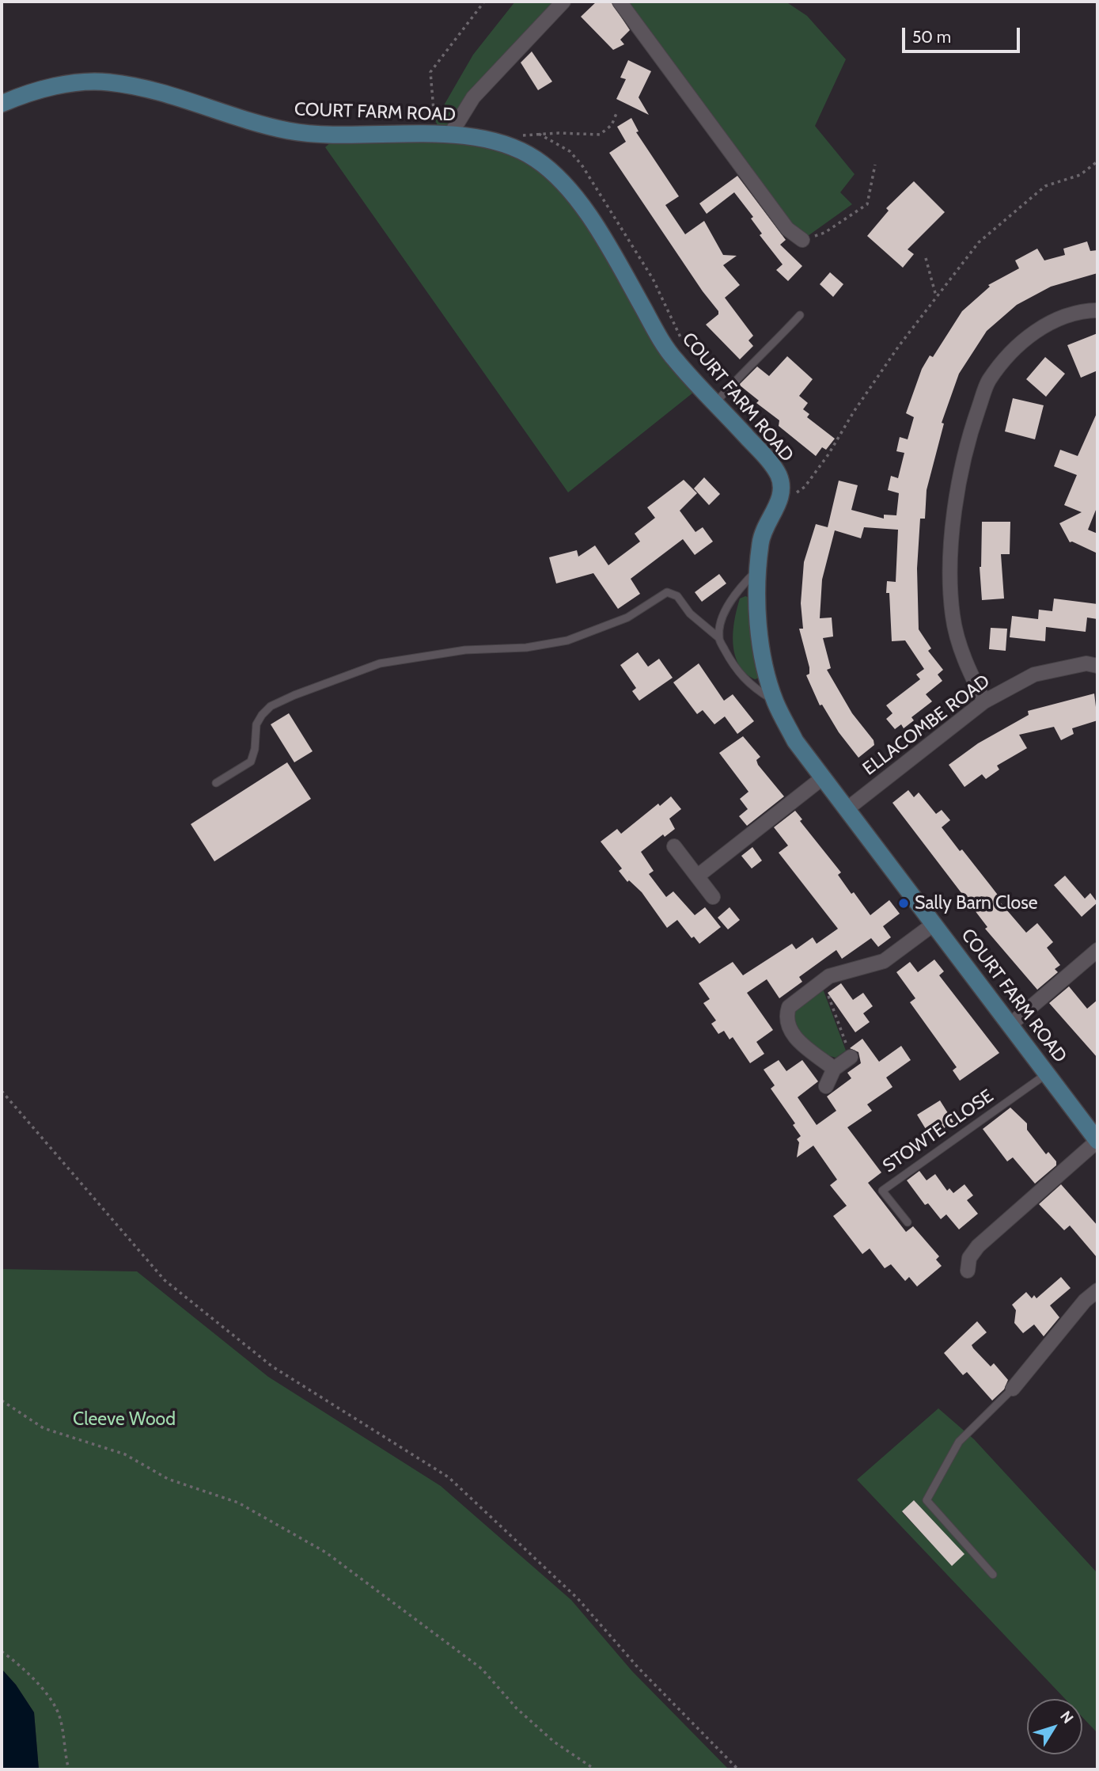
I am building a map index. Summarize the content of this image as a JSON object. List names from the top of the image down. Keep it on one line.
{"streets":{"street":["COURT FARM ROAD","ELLACOMBE ROAD"],"lane":["STOWTE CLOSE"]},"crossings":[["COURT FARM ROAD","ELLACOMBE ROAD"],["COURT FARM ROAD","STOWTE CLOSE"]],"parks":["Cleeve Wood"],"places":["Sally Barn Close"],"scale_bar":"50 m","north":"top right"}
